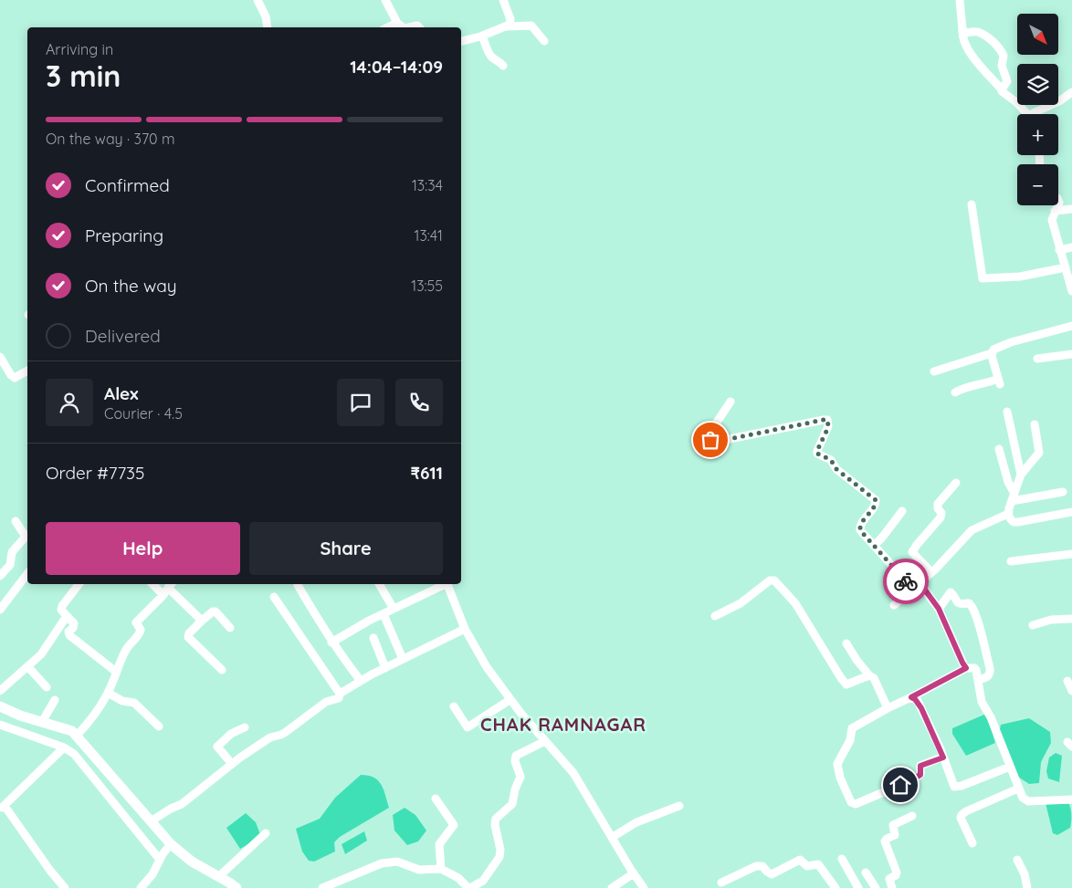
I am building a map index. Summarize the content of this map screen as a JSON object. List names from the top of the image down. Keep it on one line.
{"districts":["CHAK RAMNAGAR"],"north":"bottom right","page":{"map_buttons":["+","−"],"heading":["3 min","Arriving in","14:04–14:09"],"panel":["Alex","Courier · 4.5","Order #7735","₹611"],"bar":"On the way · 370 m","list":[["Confirmed","13:34"],["Preparing","13:41"],["On the way","13:55"],"Delivered"],"buttons":["Help","Share"]}}
